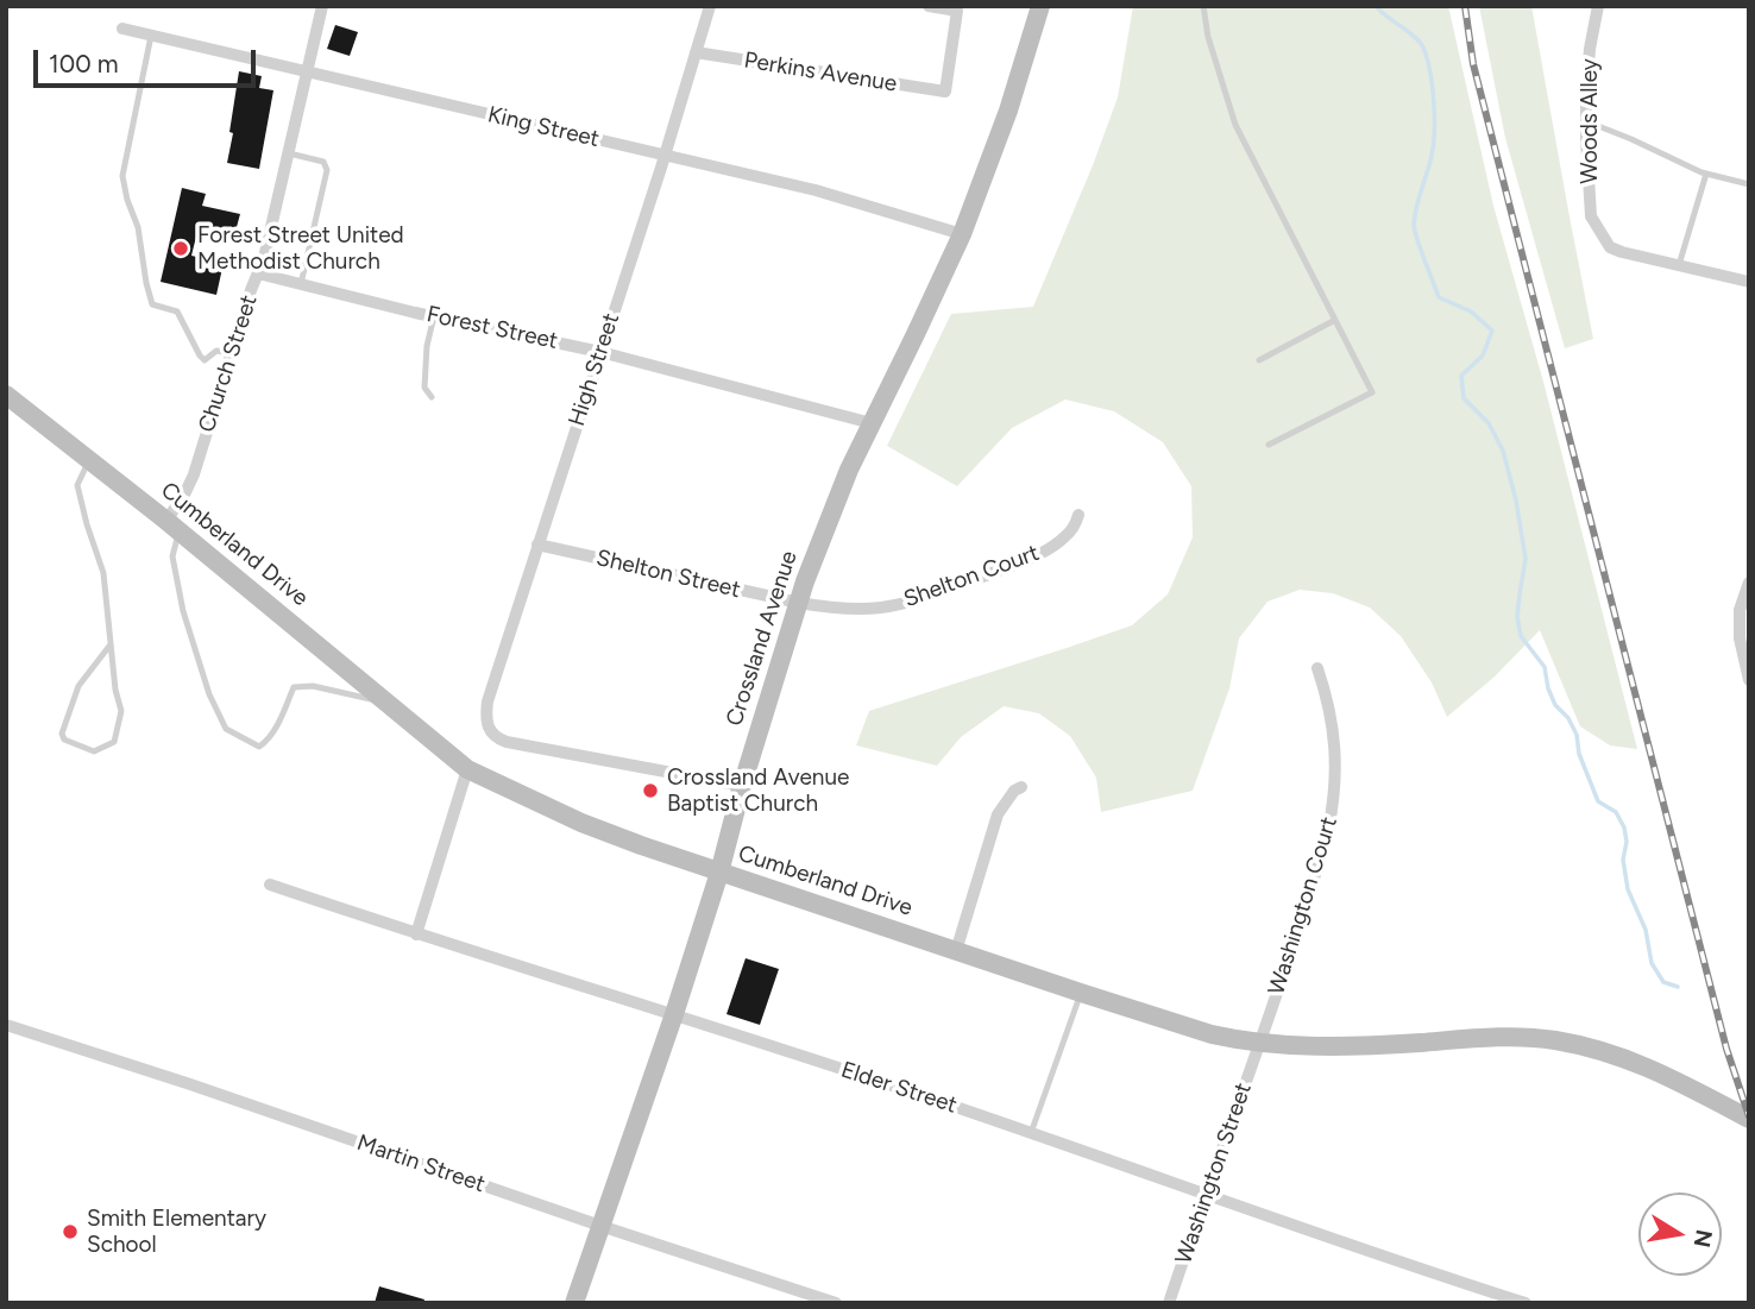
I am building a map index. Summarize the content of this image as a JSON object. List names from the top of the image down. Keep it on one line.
{"streets":{"main road":["Cumberland Drive","Crossland Avenue"],"street":["Perkins Avenue","Woods Alley","King Street","Forest Street","Church Street","High Street","Shelton Street","Shelton Court","Washington Court","Elder Street","Martin Street","Washington Street"]},"crossings":[["Perkins Avenue","High Street"],["King Street","Church Street"],["King Street","High Street"],["King Street","Crossland Avenue"],["Forest Street","Church Street"],["Forest Street","High Street"],["Forest Street","Crossland Avenue"],["Church Street","Cumberland Drive"],["High Street","Shelton Street"],["High Street","Crossland Avenue"],["Cumberland Drive","Crossland Avenue"],["Cumberland Drive","Washington Court"],["Cumberland Drive","Washington Street"],["Shelton Street","Shelton Court"],["Shelton Street","Crossland Avenue"],["Shelton Court","Crossland Avenue"],["Crossland Avenue","Elder Street"],["Crossland Avenue","Martin Street"],["Washington Court","Washington Street"],["Elder Street","Washington Street"]],"places":["Forest Street United Methodist Church","Crossland Avenue Baptist Church","Smith Elementary School"],"scale_bar":"100 m","north":"right"}
